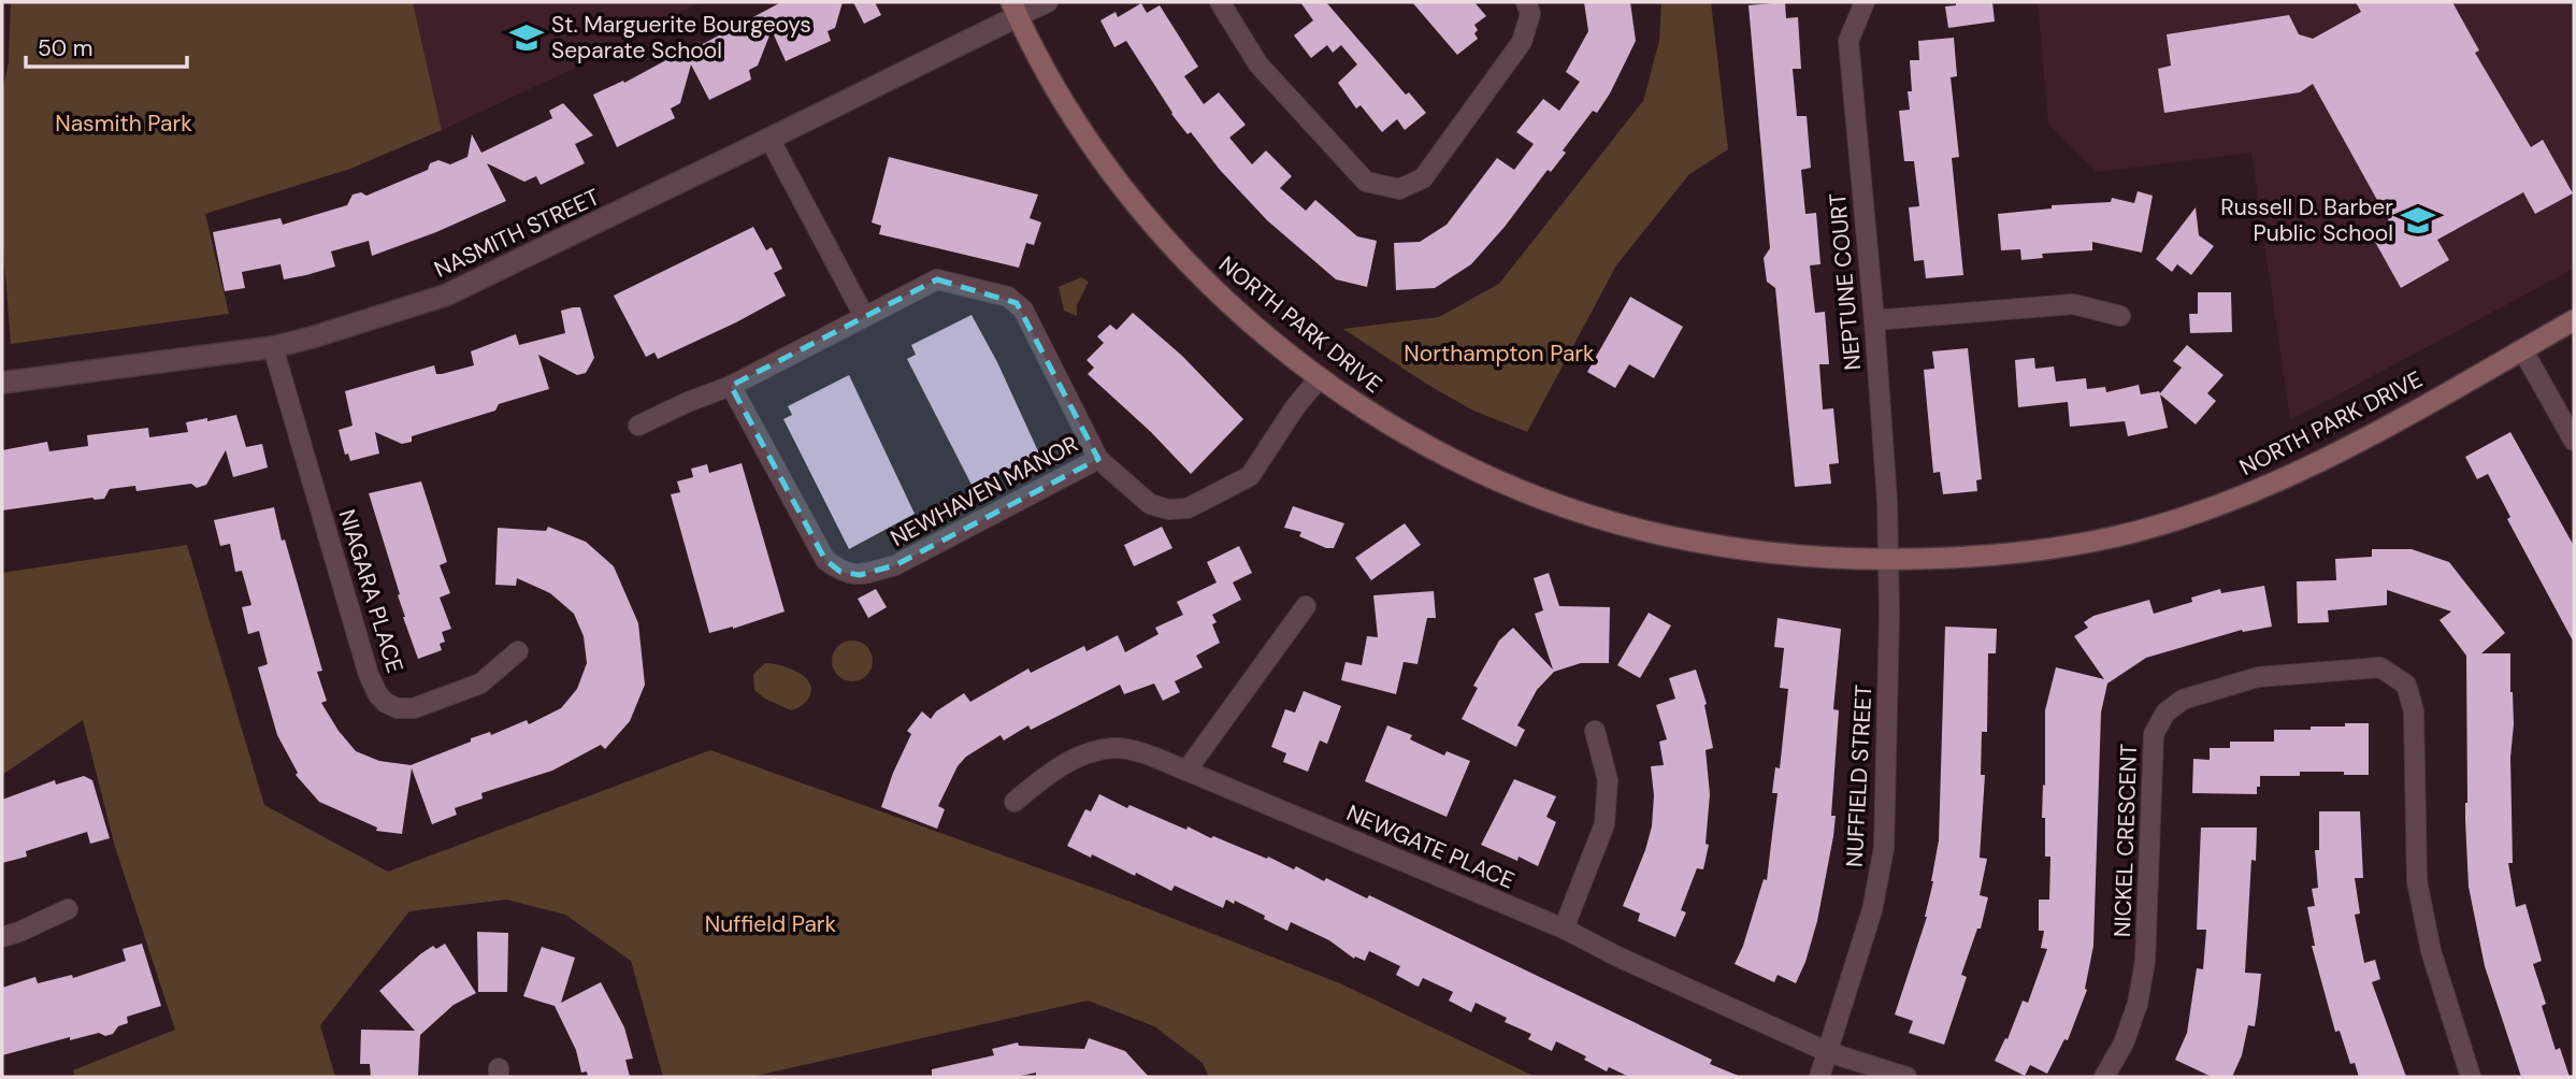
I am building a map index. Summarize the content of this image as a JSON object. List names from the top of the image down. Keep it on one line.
{"streets":{"main road":["NORTH PARK DRIVE"],"street":["NASMITH STREET","NEPTUNE COURT","NEWHAVEN MANOR","NIAGARA PLACE","NUFFIELD STREET","NICKEL CRESCENT","NEWGATE PLACE"]},"crossings":[["NASMITH STREET","NORTH PARK DRIVE"],["NASMITH STREET","NIAGARA PLACE"],["NEPTUNE COURT","NORTH PARK DRIVE"],["NEPTUNE COURT","NUFFIELD STREET"],["NORTH PARK DRIVE","NEWHAVEN MANOR"],["NORTH PARK DRIVE","NUFFIELD STREET"],["NUFFIELD STREET","NEWGATE PLACE"]],"parks":["Nasmith Park","Northampton Park","Nuffield Park"],"places":{"school or university":["St. Marguerite Bourgeoys Separate School","Russell D. Barber Public School"]},"scale_bar":"50 m"}
